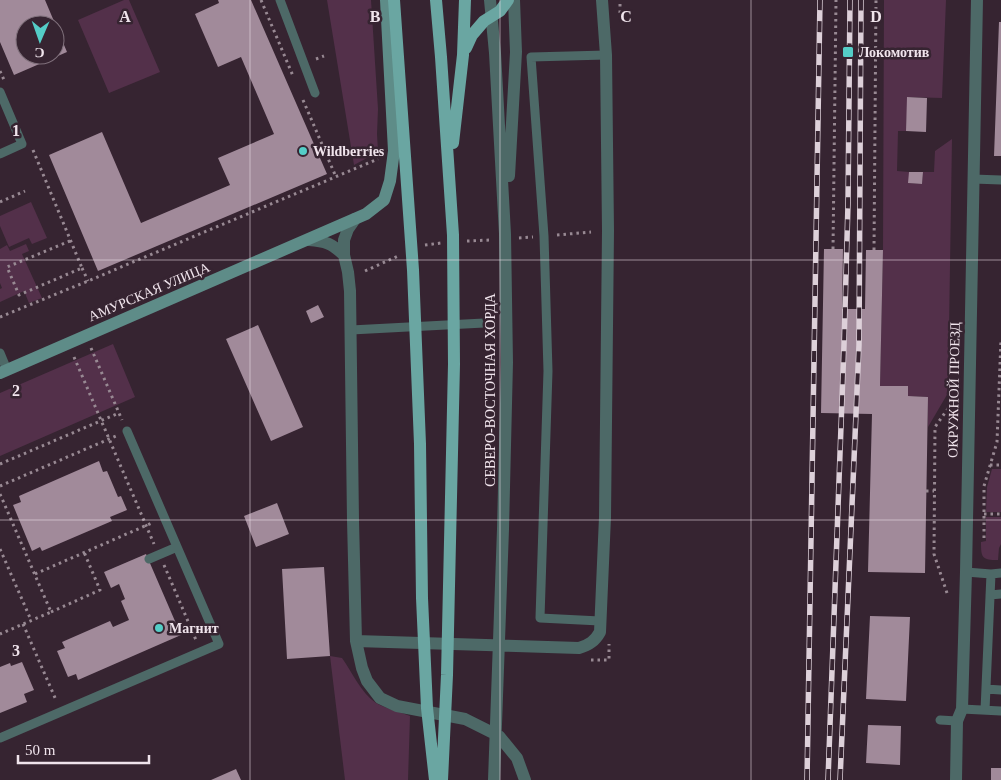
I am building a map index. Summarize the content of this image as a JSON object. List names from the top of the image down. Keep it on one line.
{"streets":{"street":["АМУРСКАЯ УЛИЦА","СЕВЕРО-ВОСТОЧНАЯ ХОРДА","ОКРУЖНОЙ ПРОЕЗД"]},"places":{"transit":["Локомотив"],"other":["Wildberries","Магнит"]},"scale_bar":"50 m","north":"bottom","grid":{"columns":["A","B","C","D"],"rows":["1","2","3"]}}
